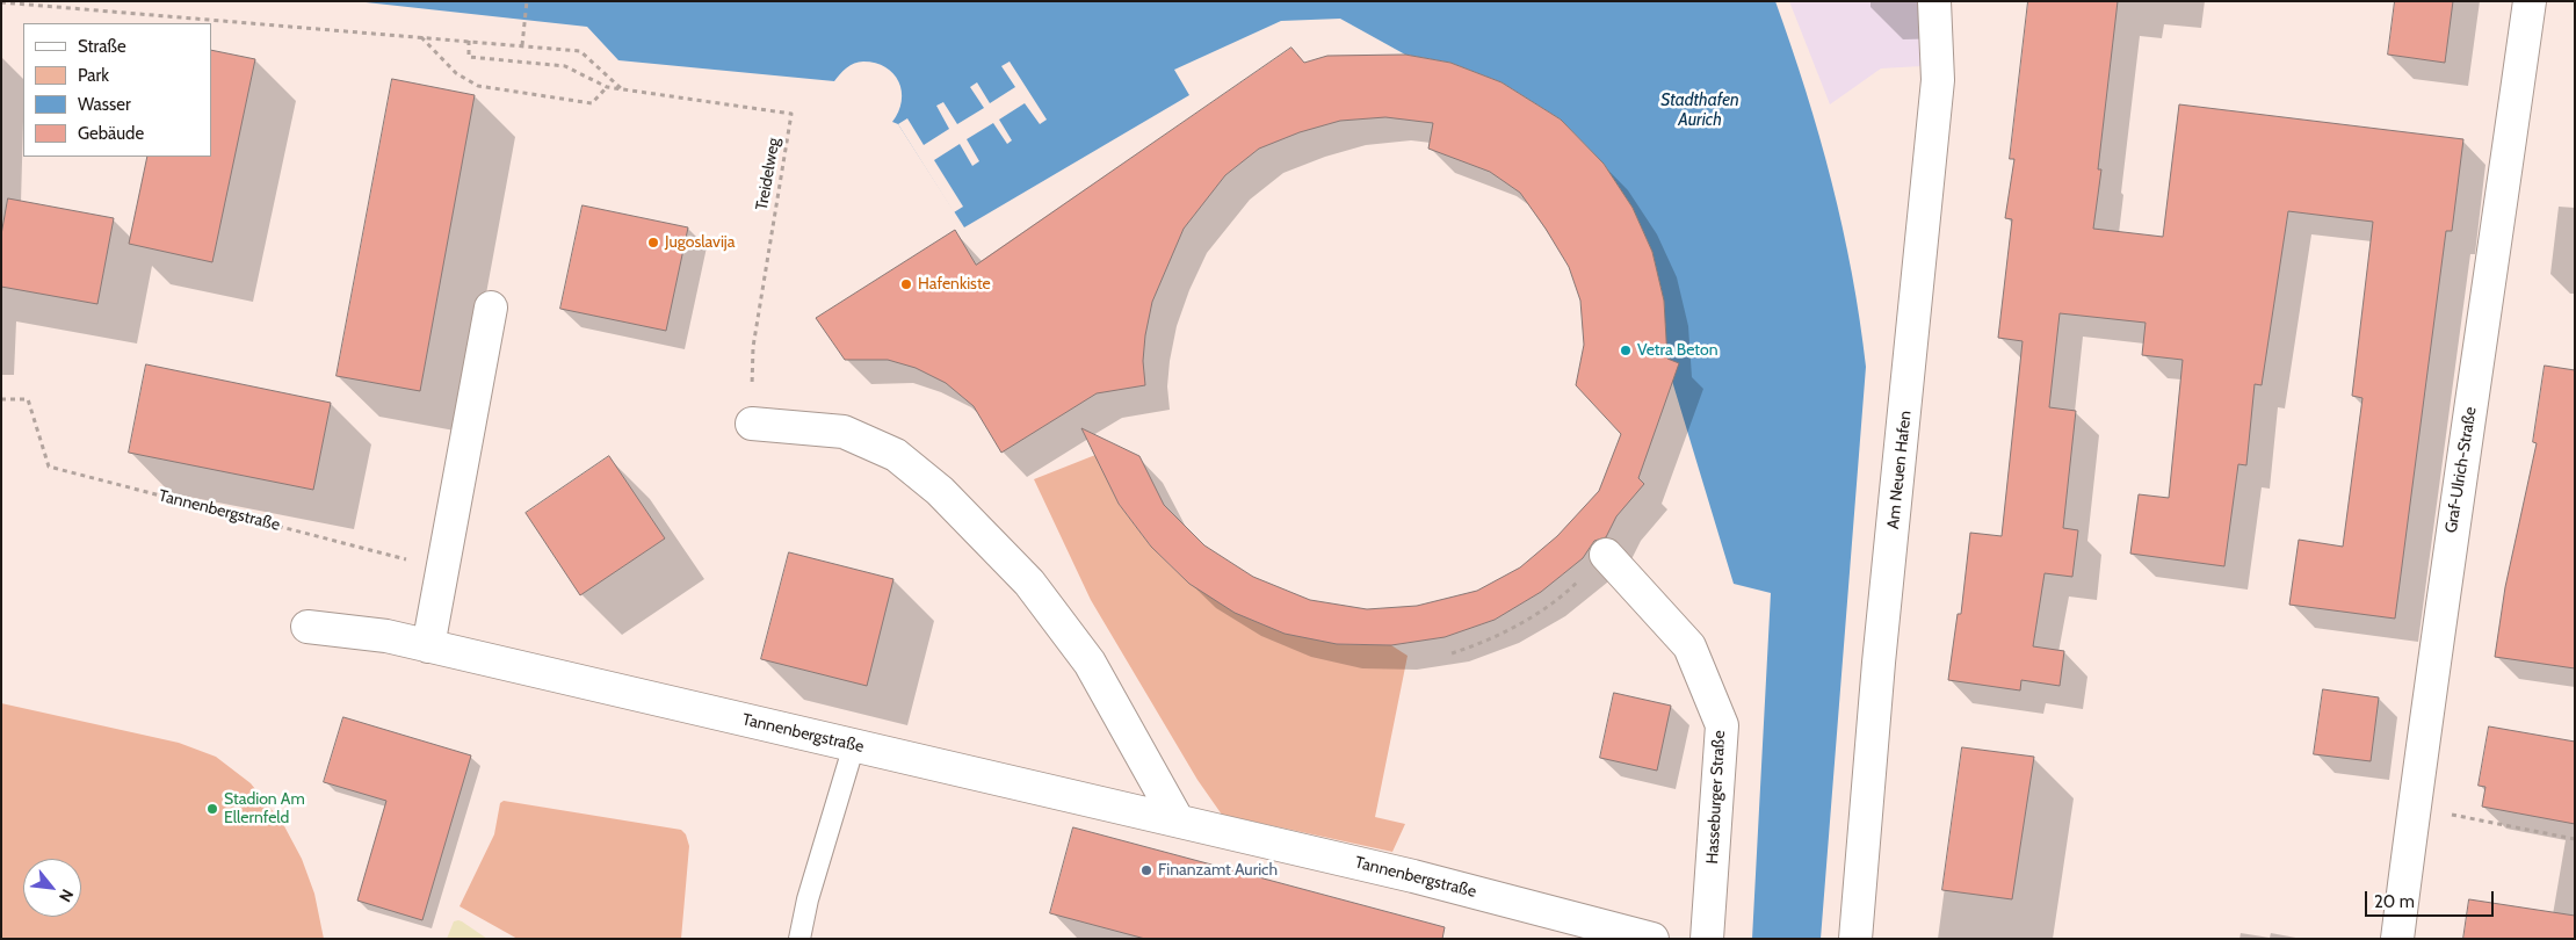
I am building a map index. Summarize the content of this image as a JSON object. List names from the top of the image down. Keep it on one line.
{"streets":{"street":["Am Neuen Hafen","Graf-Ulrich-Straße","Tannenbergstraße","Hasseburger Straße"],"path":["Treidelweg"]},"water":["Stadthafen Aurich"],"places":["Jugoslavija","Hafenkiste","Vetra Beton","Stadion Am Ellernfeld","Finanzamt Aurich"],"legend":["Straße","Park","Wasser","Gebäude"],"scale_bar":"20 m","north":"bottom right"}
